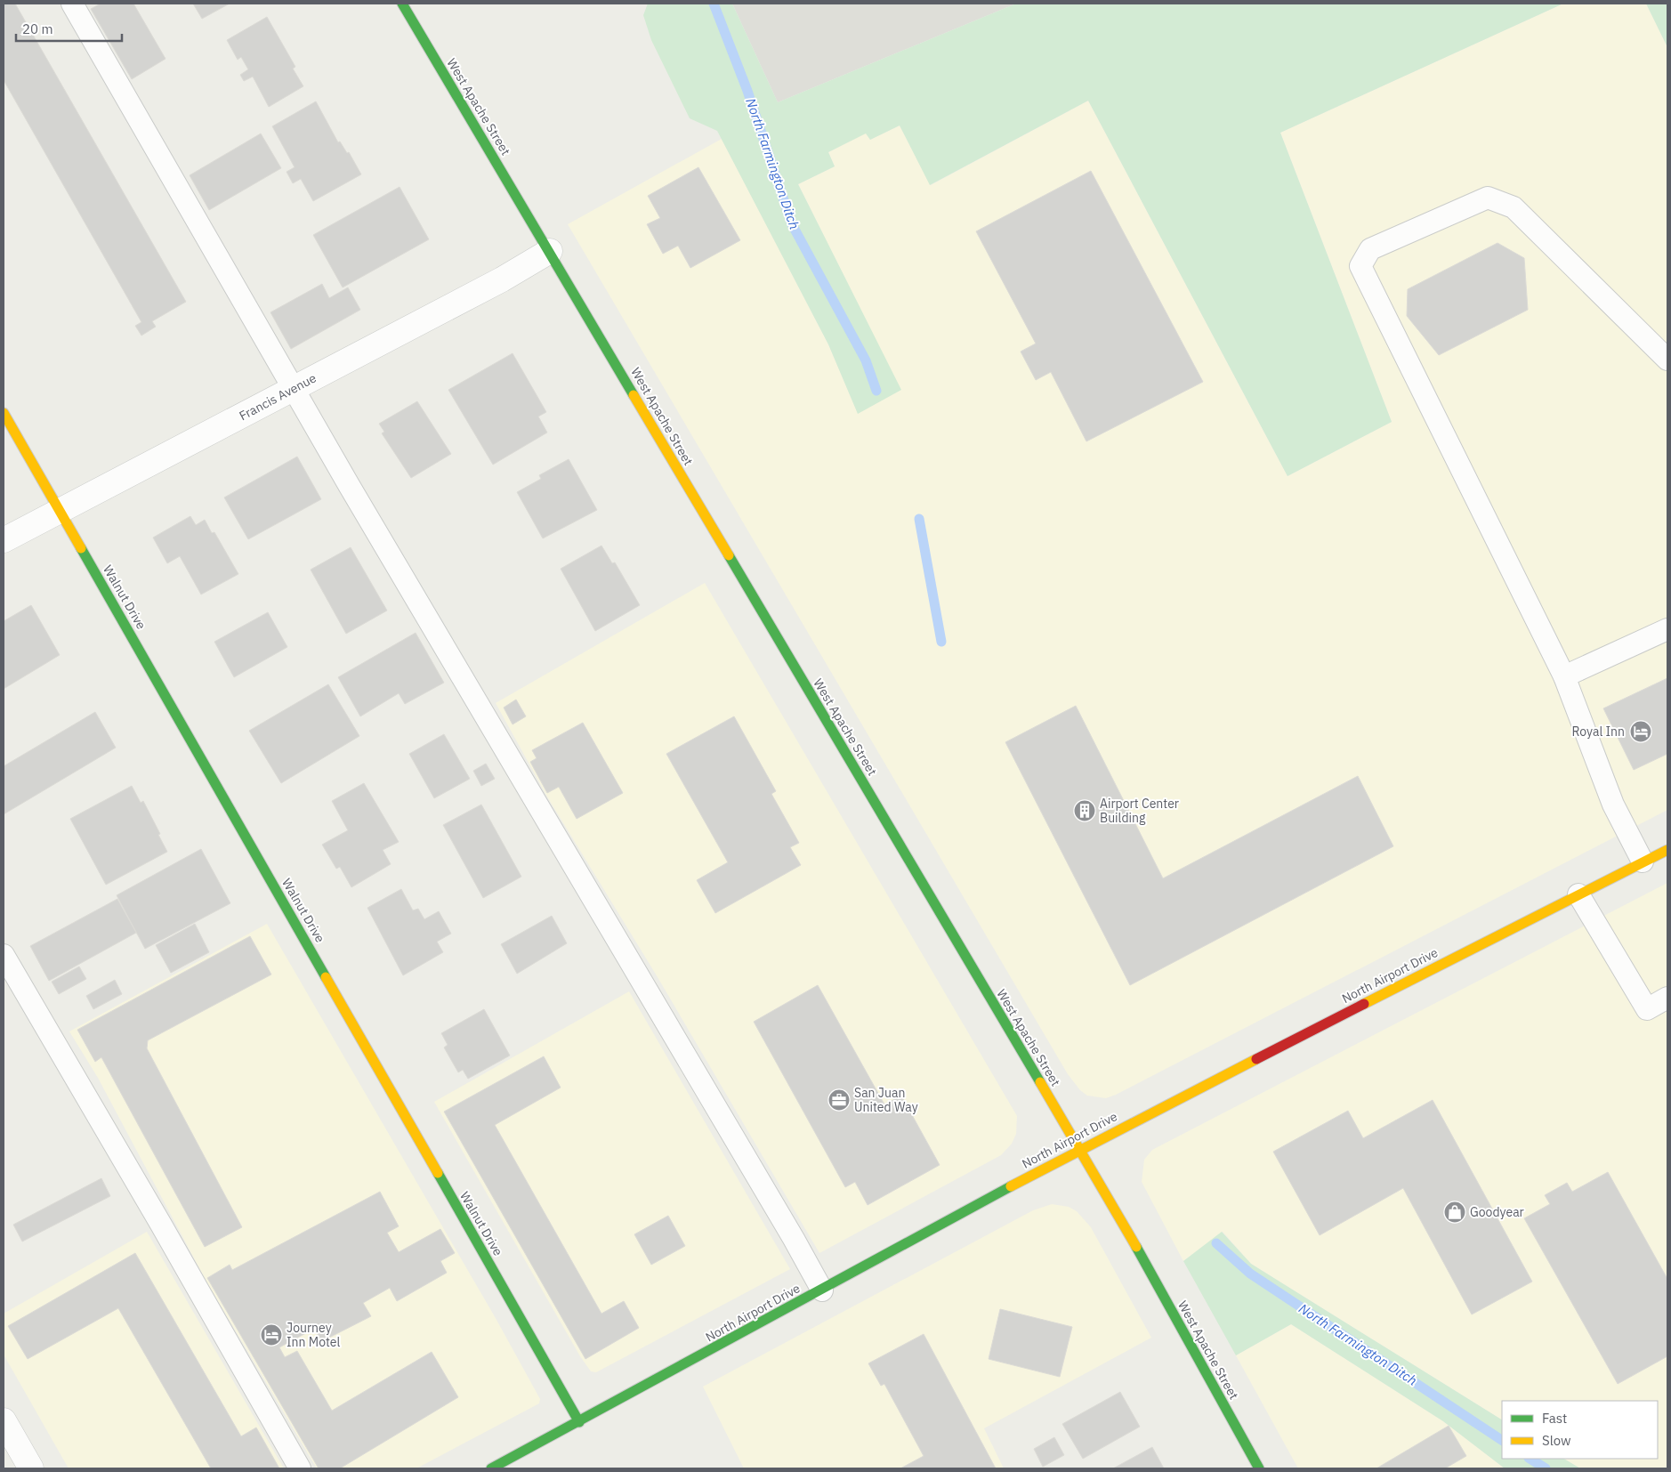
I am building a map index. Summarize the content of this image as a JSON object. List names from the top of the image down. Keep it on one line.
{"streets":{"main road":["West Apache Street","Walnut Drive","North Airport Drive"],"street":["Francis Avenue"]},"crossings":[["West Apache Street","Francis Avenue"],["West Apache Street","North Airport Drive"],["Francis Avenue","Walnut Drive"],["Walnut Drive","North Airport Drive"]],"water":["North Farmington Ditch"],"places":{"hotel":["Royal Inn","Journey Inn Motel"],"building":["Airport Center Building"],"office":["San Juan United Way"],"shop":["Goodyear"]},"legend":["Fast","Slow"],"scale_bar":"20 m"}
